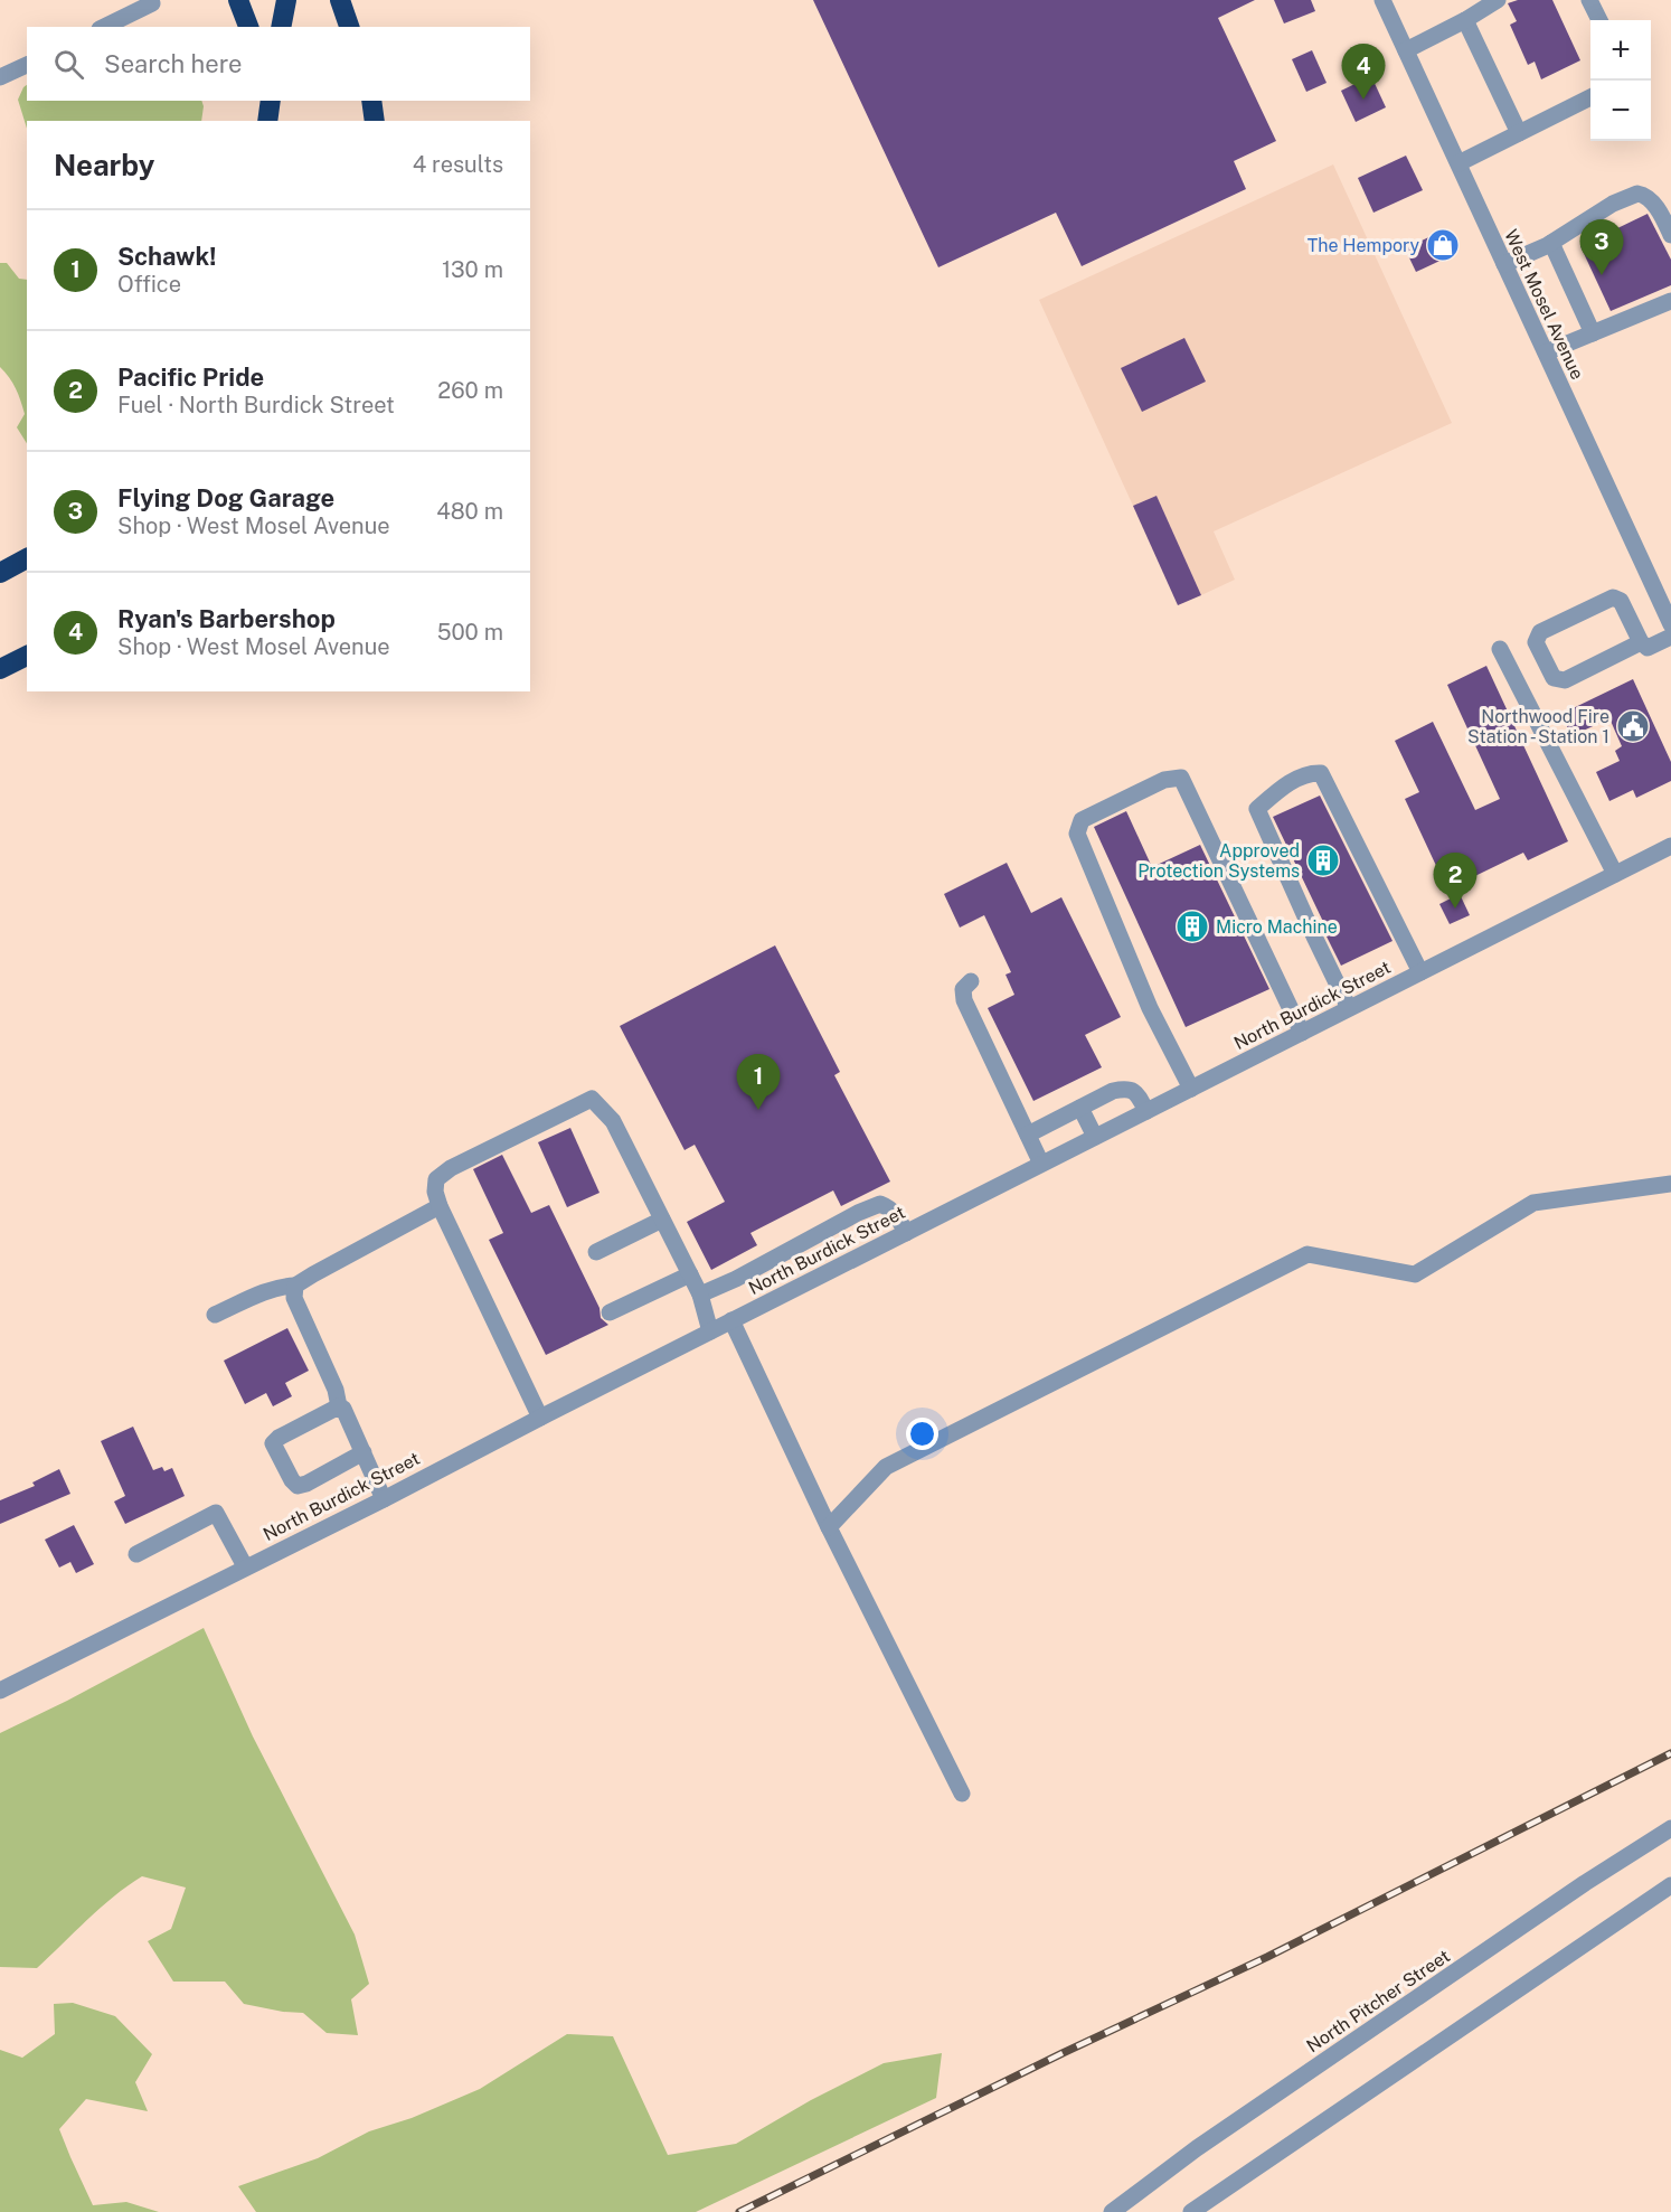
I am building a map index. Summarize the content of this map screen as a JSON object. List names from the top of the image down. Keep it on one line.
{"streets":{"street":["West Mosel Avenue","North Burdick Street","North Pitcher Street"]},"places":{"shop":["The Hempory"],"public building":["Northwood Fire Station - Station 1"],"building":["Approved Protection Systems","Micro Machine"]},"page":{"map_buttons":["+","−"],"search":"Search here","pins":["4","3","2","1"],"heading":["Nearby","4 results"],"list":[{"mark":"1","name":"Schawk!","note":"Office","value":"130 m"},{"mark":"2","name":"Pacific Pride","note":"Fuel · North Burdick Street","value":"260 m"},{"mark":"3","name":"Flying Dog Garage","note":"Shop · West Mosel Avenue","value":"480 m"},{"mark":"4","name":"Ryan's Barbershop","note":"Shop · West Mosel Avenue","value":"500 m"}]}}
